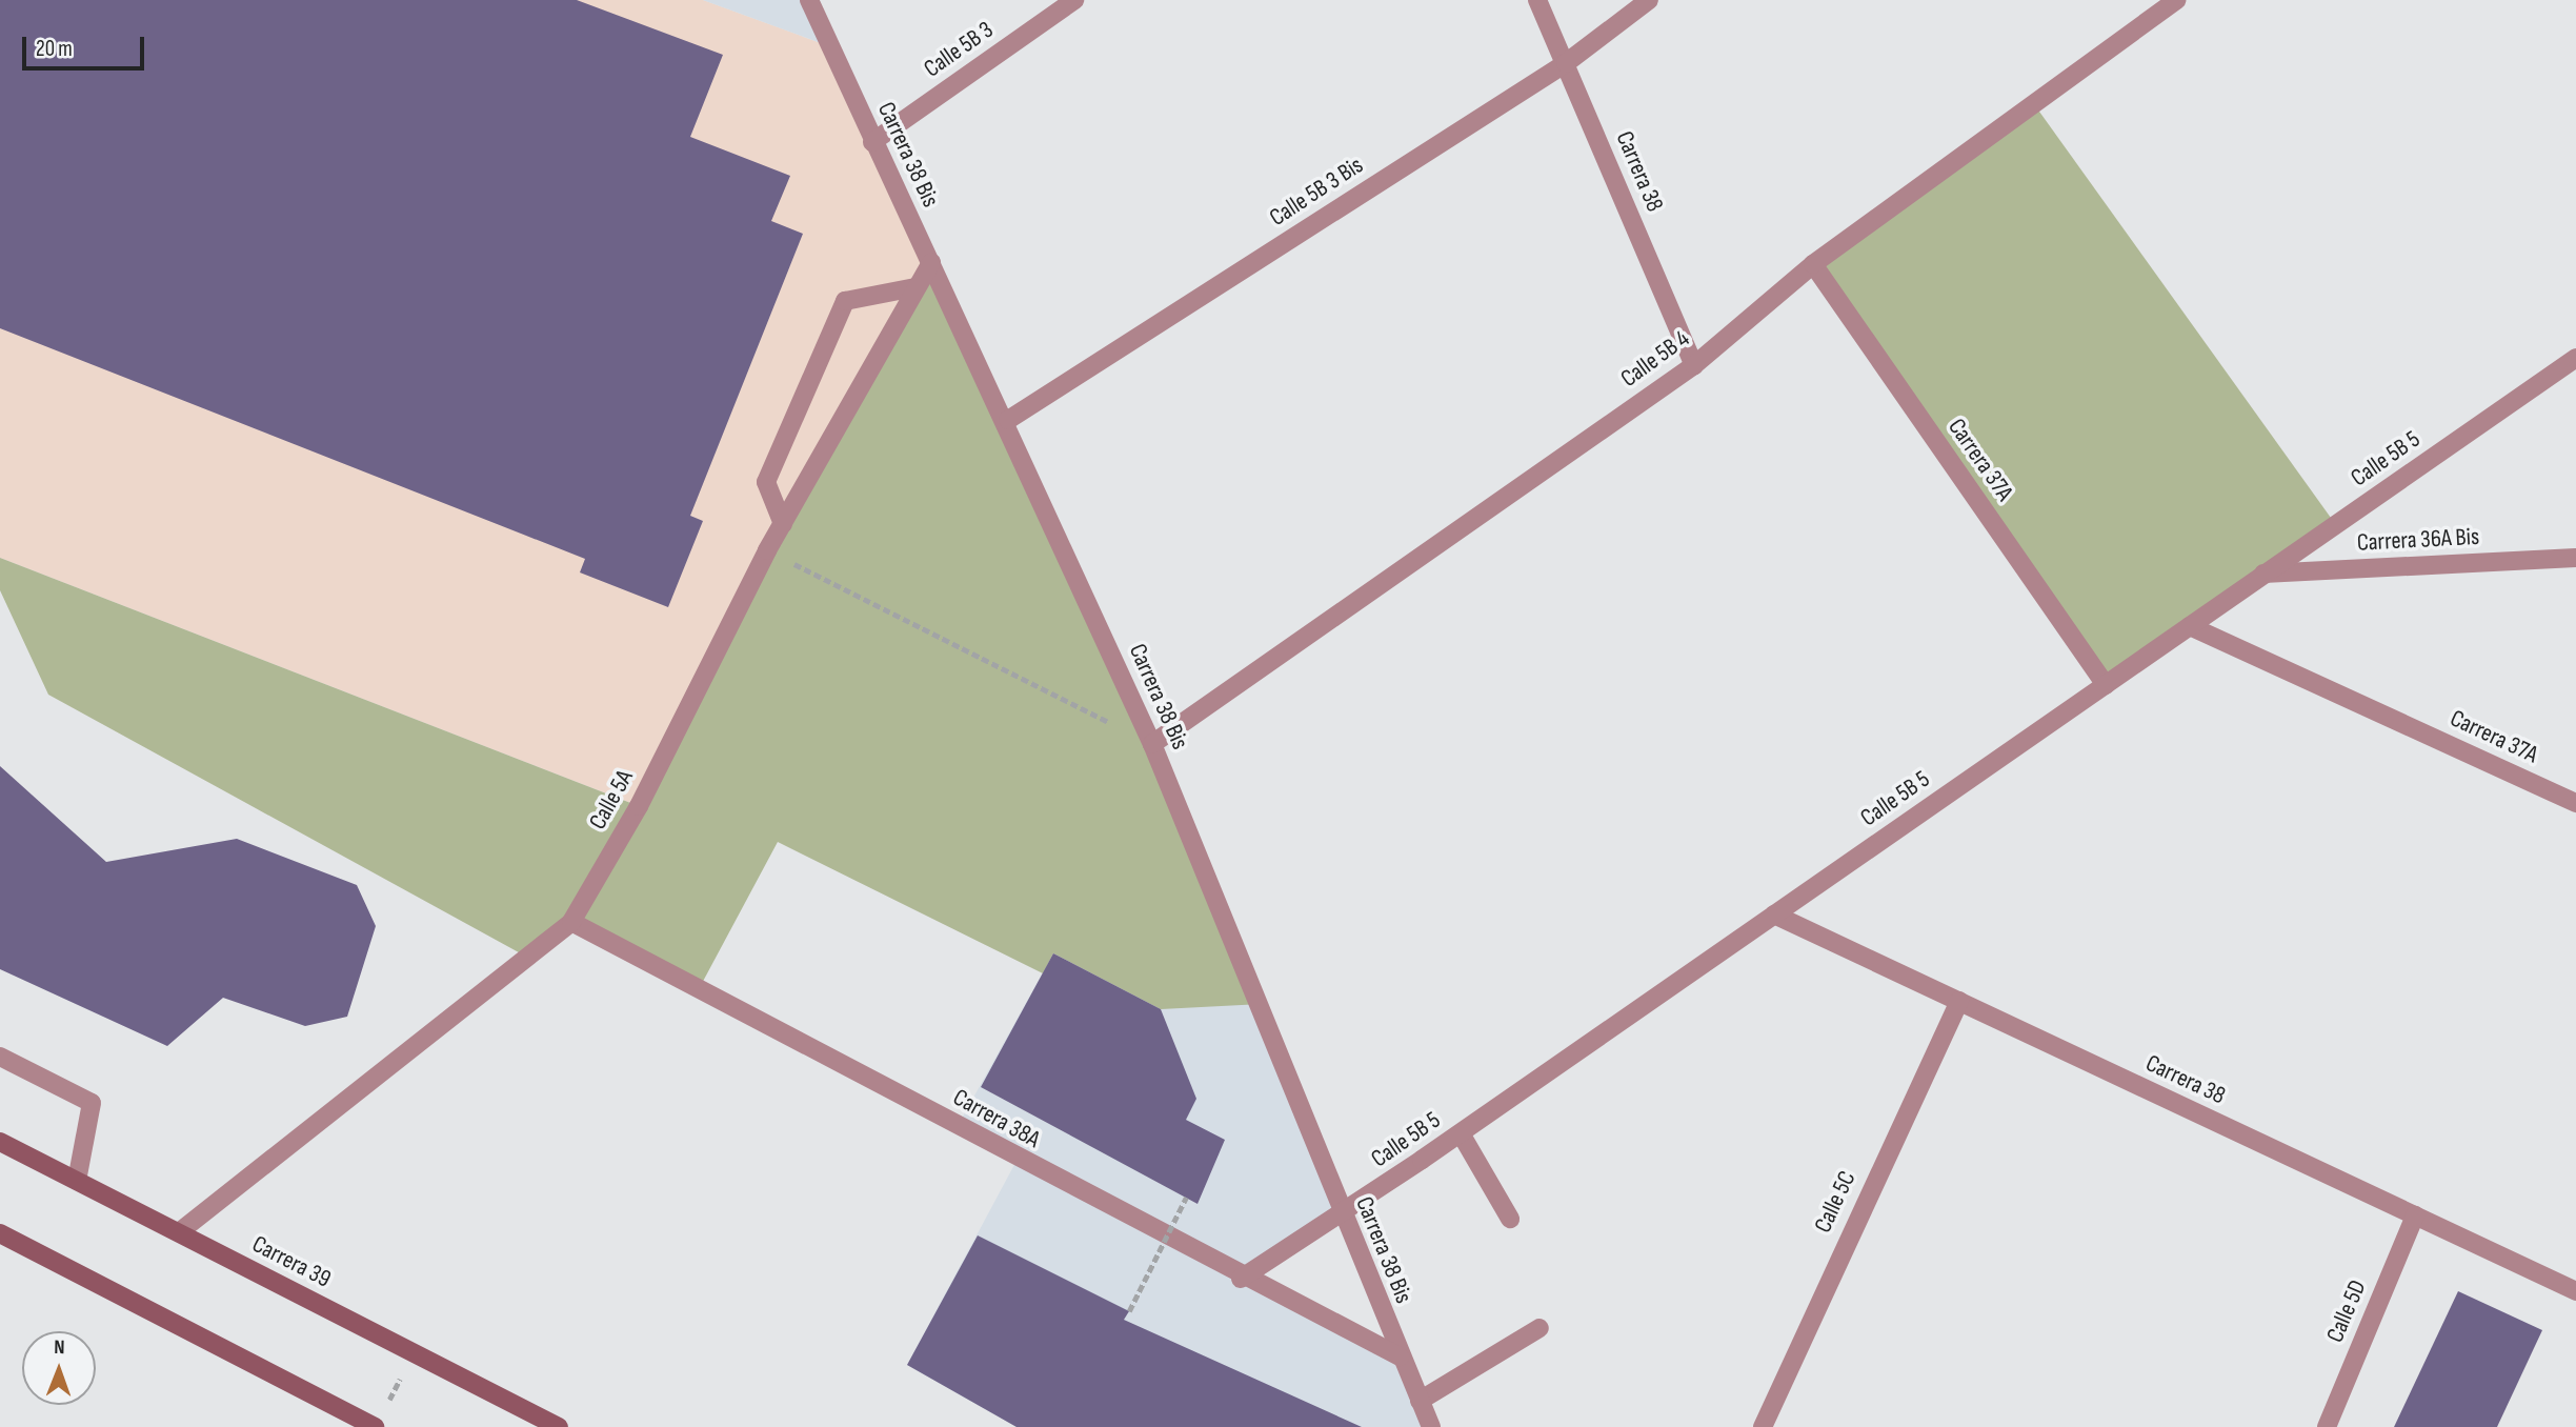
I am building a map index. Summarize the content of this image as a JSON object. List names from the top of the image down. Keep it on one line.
{"streets":{"main road":["Carrera 39"],"street":["Calle 5B 3","Carrera 38 Bis","Carrera 38","Calle 5B 3 Bis","Calle 5B 4","Calle 5B 5","Carrera 37A","Carrera 36A Bis","Calle 5A","Carrera 38A","Calle 5C","Calle 5D"]},"crossings":[["Calle 5B 3","Carrera 38 Bis"],["Carrera 38 Bis","Calle 5B 3 Bis"],["Carrera 38 Bis","Calle 5B 4"],["Carrera 38 Bis","Calle 5B 5"],["Carrera 38 Bis","Calle 5A"],["Carrera 38 Bis","Carrera 38A"],["Carrera 38","Calle 5B 3 Bis"],["Carrera 38","Calle 5B 4"],["Carrera 38","Calle 5B 5"],["Carrera 38","Calle 5C"],["Carrera 38","Calle 5D"],["Calle 5B 4","Carrera 37A"],["Calle 5B 5","Carrera 37A"],["Calle 5B 5","Carrera 36A Bis"],["Calle 5B 5","Carrera 38A"],["Calle 5A","Carrera 38A"],["Calle 5A","Carrera 39"]],"scale_bar":"20 m","north":"top"}
